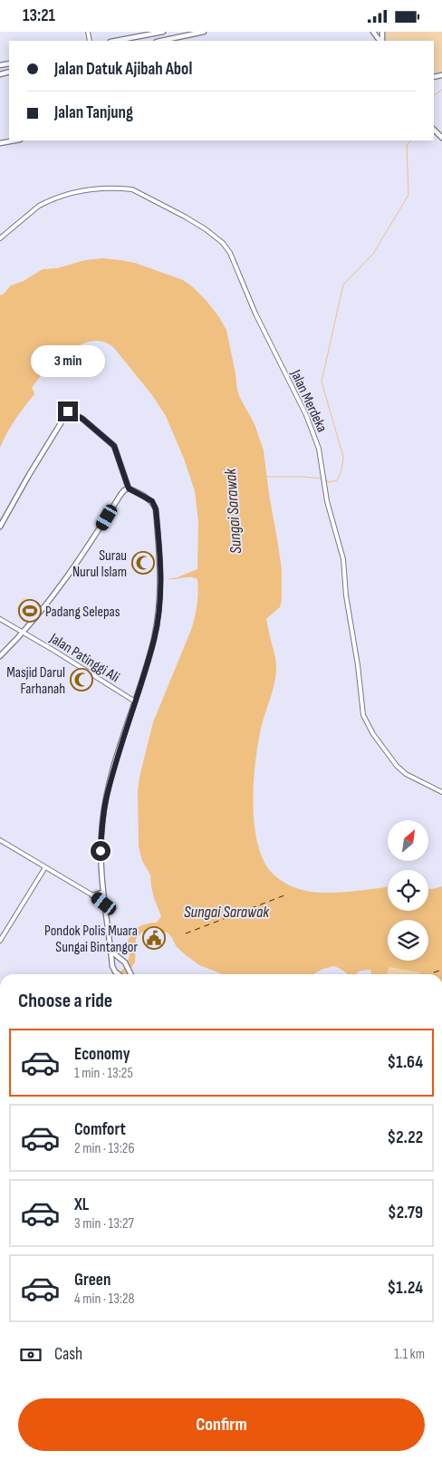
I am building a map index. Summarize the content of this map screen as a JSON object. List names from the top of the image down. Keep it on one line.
{"streets":{"street":["Jalan Merdeka","Jalan Patinggi Ali"]},"water":["Sungai Sarawak"],"places":{"mosque":["Surau Nurul Islam","Masjid Darul Farhanah"],"sports":["Padang Selepas"],"public building":["Pondok Polis Muara Sungai Bintangor"]},"north":"top right","page":{"status":"13:21","banner":["Jalan Datuk Ajibah Abol","Jalan Tanjung"],"bubble":"3 min","heading":"Choose a ride","list":[{"name":"Economy","note":"1 min · 13:25","value":"$1.64"},{"name":"Comfort","note":"2 min · 13:26","value":"$2.22"},{"name":"XL","note":"3 min · 13:27","value":"$2.79"},{"name":"Green","note":"4 min · 13:28","value":"$1.24"}],"pay":["Cash","1.1 km"],"buttons":"Confirm"}}
